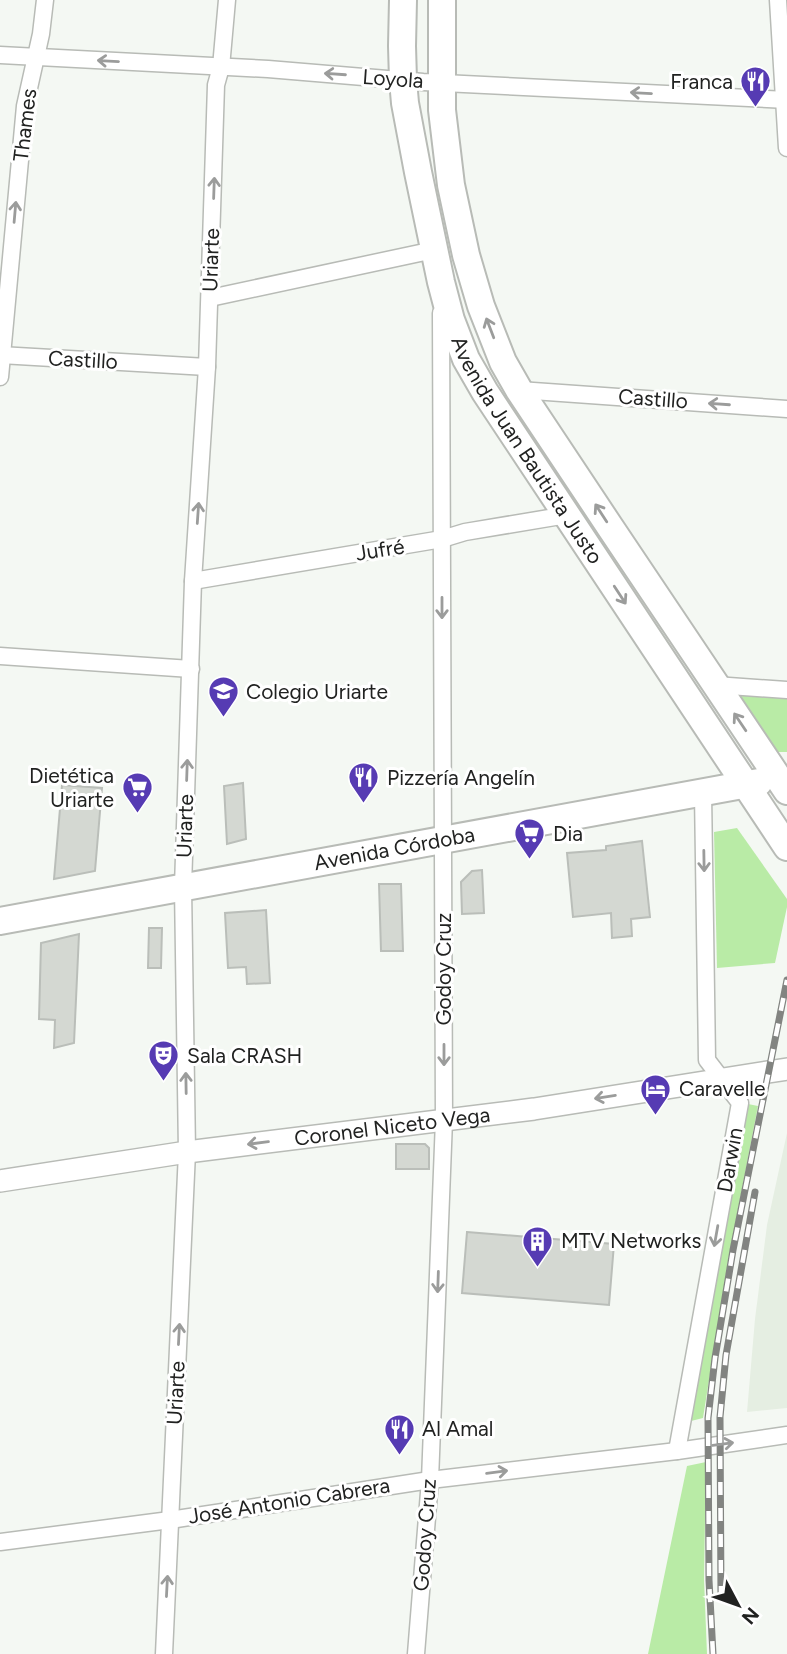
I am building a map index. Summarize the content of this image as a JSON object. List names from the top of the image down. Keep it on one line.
{"streets":{"main road":["Avenida Juan Bautista Justo","Avenida Córdoba"],"street":["Loyola","Thames","Uriarte","Castillo","Jufré","Godoy Cruz","Coronel Niceto Vega","Darwin","José Antonio Cabrera"]},"crossings":[["Loyola","Thames"],["Loyola","Uriarte"],["Loyola","Avenida Juan Bautista Justo"],["Thames","Castillo"],["Uriarte","Castillo"],["Uriarte","Jufré"],["Uriarte","Avenida Córdoba"],["Uriarte","Coronel Niceto Vega"],["Uriarte","José Antonio Cabrera"],["Castillo","Avenida Juan Bautista Justo"],["Avenida Juan Bautista Justo","Jufré"],["Avenida Juan Bautista Justo","Avenida Córdoba"],["Avenida Juan Bautista Justo","Godoy Cruz"],["Jufré","Godoy Cruz"],["Avenida Córdoba","Godoy Cruz"],["Avenida Córdoba","Darwin"],["Godoy Cruz","Coronel Niceto Vega"],["Godoy Cruz","José Antonio Cabrera"],["Coronel Niceto Vega","Darwin"],["Darwin","José Antonio Cabrera"]],"one_way":["Loyola","Thames","Uriarte","Castillo","Godoy Cruz","Coronel Niceto Vega","Darwin","José Antonio Cabrera"],"places":{"restaurant":["Franca","Pizzería Angelín","Al Amal"],"school or university":["Colegio Uriarte"],"supermarket":["Dietética Uriarte","Dia"],"theatre":["Sala CRASH"],"hotel":["Caravelle"],"building":["MTV Networks"]},"north":"bottom right"}
